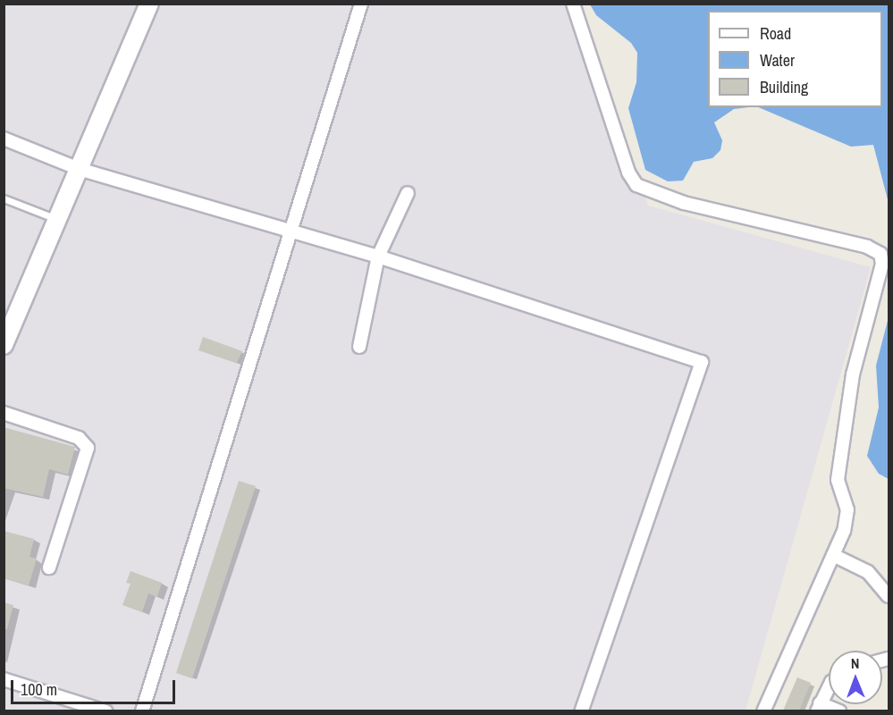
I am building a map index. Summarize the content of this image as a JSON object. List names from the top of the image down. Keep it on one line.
{"legend":["Road","Water","Building"],"scale_bar":"100 m","north":"top"}
